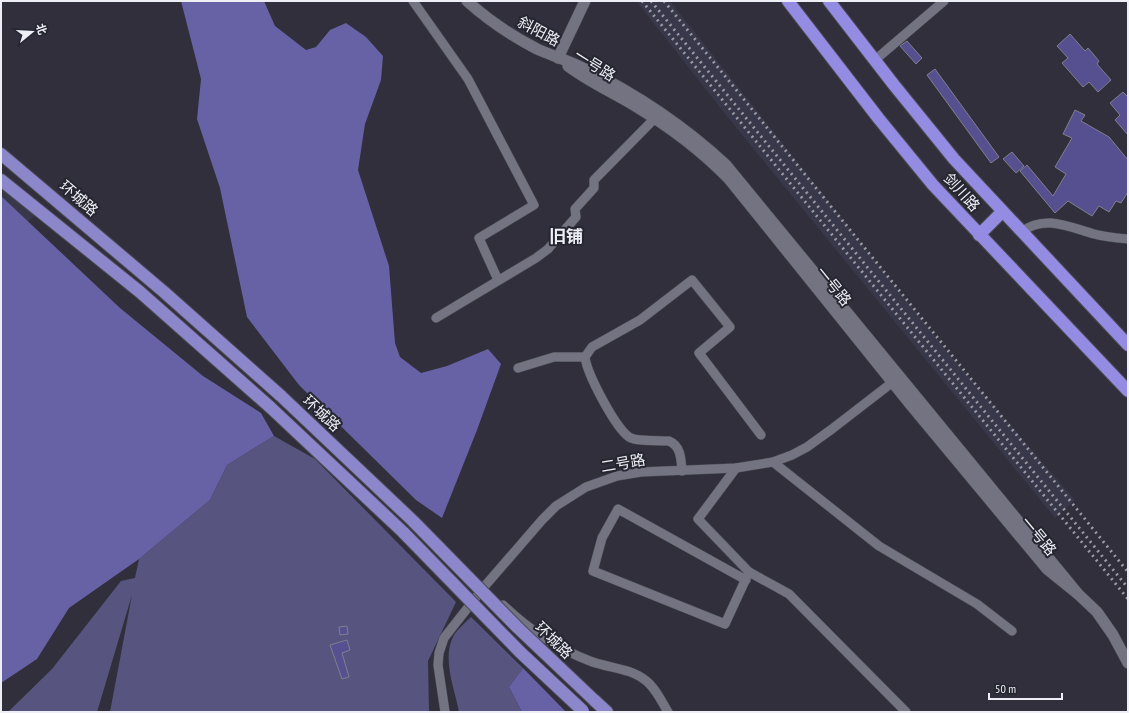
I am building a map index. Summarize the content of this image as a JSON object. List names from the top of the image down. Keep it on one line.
{"streets":{"highway":["剑川路"],"main road":["环城路"],"street":["斜阳路","一号路","二号路"]},"crossings":[["斜阳路","一号路"],["一号路","二号路"]],"districts":["旧铺"],"scale_bar":"50 m","north":"right"}
